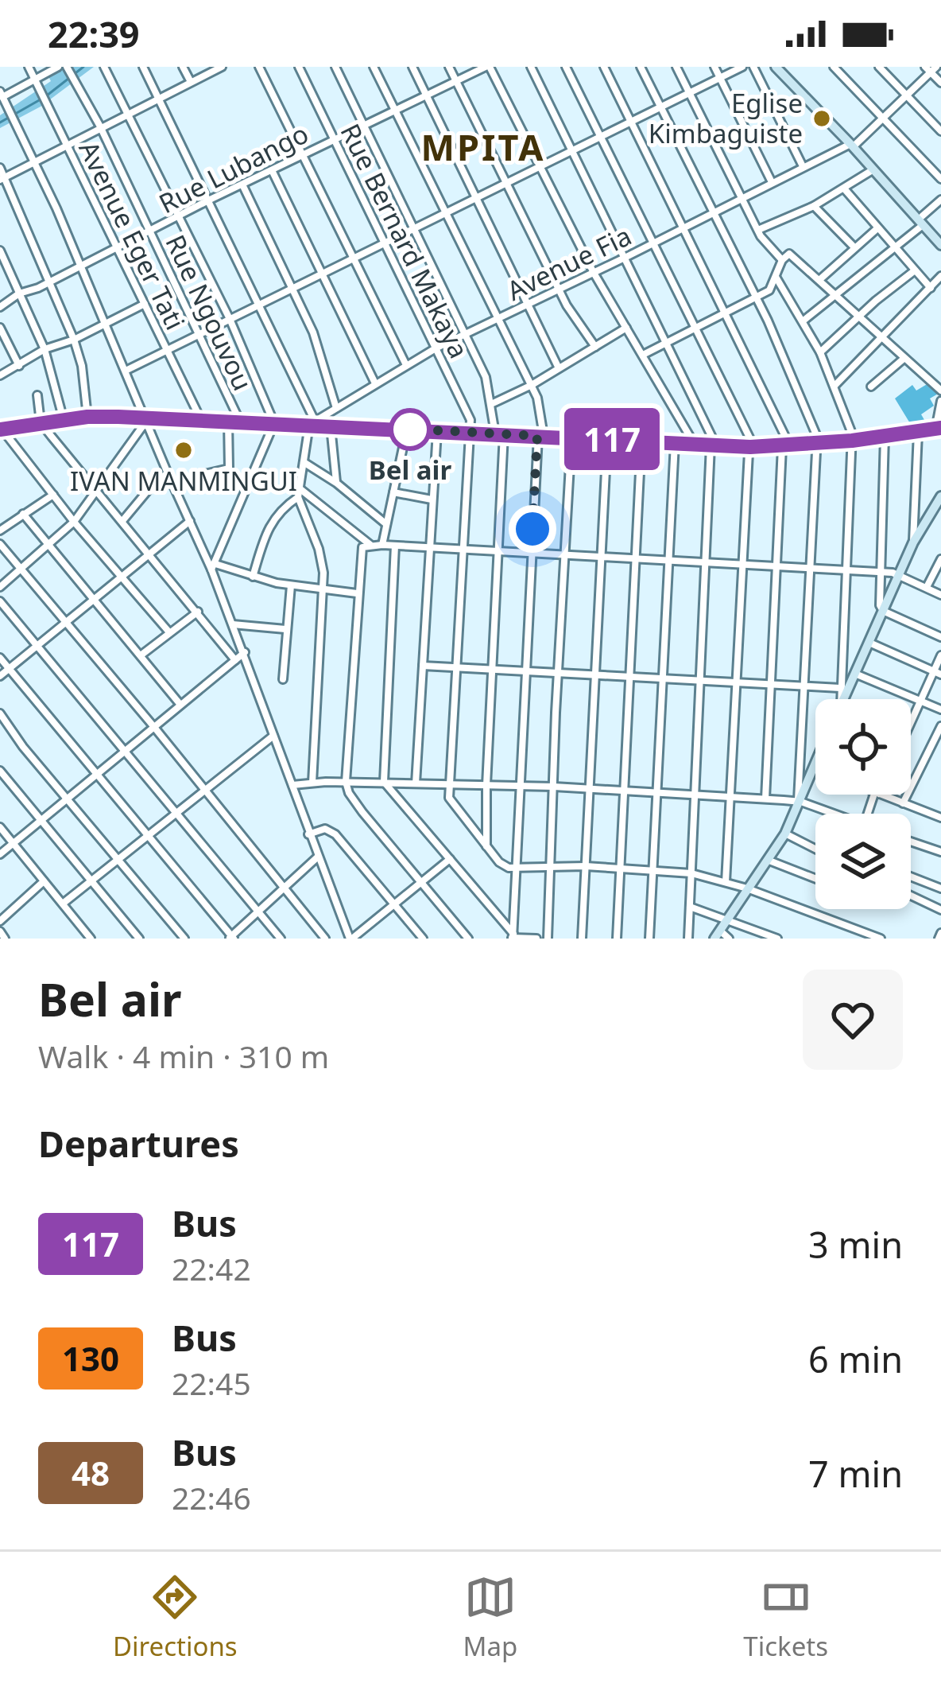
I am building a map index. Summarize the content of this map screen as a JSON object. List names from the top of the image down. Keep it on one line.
{"streets":{"street":["Rue Lubango","Avenue Eger Tati","Rue Bernard Makaya","Avenue Fia","Rue Ngouvou"]},"crossings":[["Rue Lubango","Avenue Eger Tati"],["Rue Lubango","Rue Bernard Makaya"],["Rue Lubango","Rue Ngouvou"],["Rue Bernard Makaya","Avenue Fia"]],"districts":["MPITA"],"places":["Eglise Kimbaguiste","Bel air","IVAN MANMINGUI"],"lines":["bus line 117"],"page":{"status":"22:39","on_map":"117","heading":[["Bel air","Walk · 4 min · 310 m"],"Departures"],"list":[{"mark":"117","name":"Bus","note":"22:42","value":"3 min"},{"mark":"130","name":"Bus","note":"22:45","value":"6 min"},{"mark":"48","name":"Bus","note":"22:46","value":"7 min"}],"tabs":["Directions","Map","Tickets"]}}
